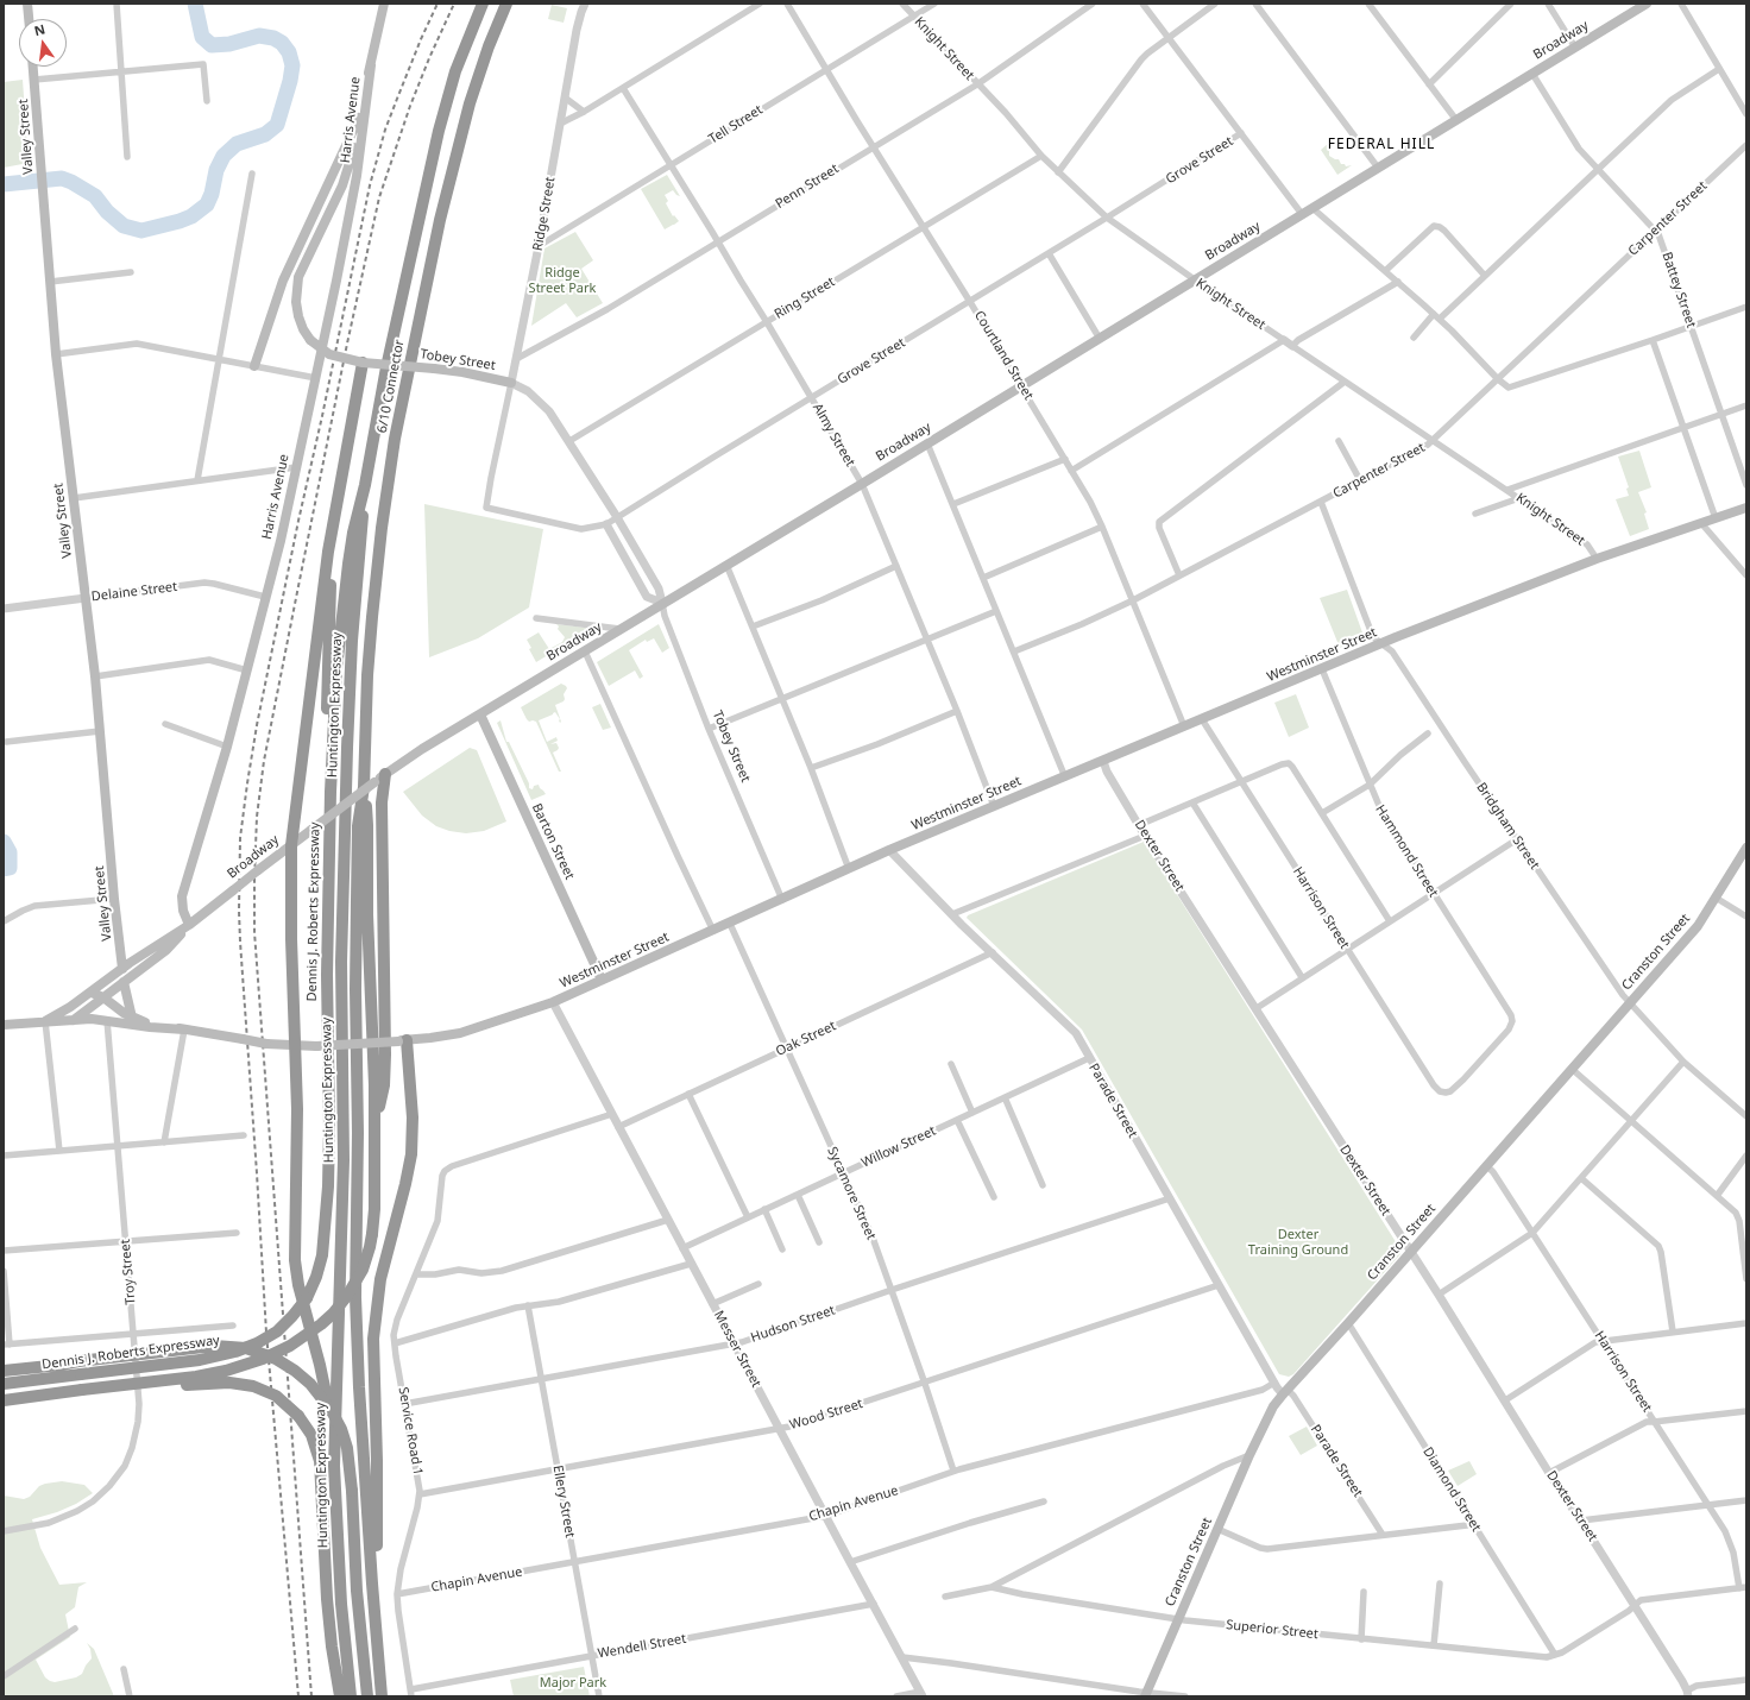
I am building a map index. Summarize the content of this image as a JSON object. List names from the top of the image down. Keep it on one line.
{"streets":{"highway":["6/10 Connector","Huntington Expressway","Dennis J. Roberts Expressway"],"main road":["Broadway","Harris Avenue","Valley Street","Tobey Street","Westminster Street","Barton Street","Cranston Street"],"street":["Knight Street","Tell Street","Grove Street","Penn Street","Ridge Street","Carpenter Street","Battey Street","Ring Street","Courtland Street","Almy Street","Delaine Street","Bridgham Street","Hammond Street","Dexter Street","Harrison Street","Oak Street","Parade Street","Willow Street","Sycamore Street","Troy Street","Hudson Street","Messer Street","Wood Street","Service Road 1","Diamond Street","Ellery Street","Chapin Avenue","Superior Street","Wendell Street"]},"crossings":[["Broadway","Knight Street"],["Broadway","Harris Avenue"],["Broadway","Valley Street"],["Broadway","Battey Street"],["Broadway","Courtland Street"],["Broadway","Tobey Street"],["Broadway","6/10 Connector"],["Broadway","Almy Street"],["Broadway","Westminster Street"],["Broadway","Barton Street"],["Knight Street","Tell Street"],["Knight Street","Grove Street"],["Knight Street","Penn Street"],["Knight Street","Carpenter Street"],["Knight Street","Ring Street"],["Knight Street","Westminster Street"],["Harris Avenue","Tobey Street"],["Harris Avenue","Delaine Street"],["Tell Street","Ridge Street"],["Tell Street","Courtland Street"],["Tell Street","Almy Street"],["Valley Street","Delaine Street"],["Grove Street","Ridge Street"],["Grove Street","Courtland Street"],["Grove Street","Tobey Street"],["Grove Street","Almy Street"],["Penn Street","Ridge Street"],["Penn Street","Courtland Street"],["Penn Street","Almy Street"],["Ridge Street","Tobey Street"],["Carpenter Street","Battey Street"],["Carpenter Street","Courtland Street"],["Carpenter Street","Bridgham Street"],["Ring Street","Courtland Street"],["Ring Street","Tobey Street"],["Ring Street","Almy Street"],["Courtland Street","Westminster Street"],["Tobey Street","Westminster Street"],["6/10 Connector","Huntington Expressway"],["6/10 Connector","Dennis J. Roberts Expressway"],["Almy Street","Westminster Street"],["Westminster Street","Bridgham Street"],["Westminster Street","Barton Street"],["Westminster Street","Hammond Street"],["Westminster Street","Dexter Street"],["Westminster Street","Harrison Street"],["Westminster Street","Parade Street"],["Westminster Street","Sycamore Street"],["Westminster Street","Troy Street"],["Westminster Street","Messer Street"],["Huntington Expressway","Dennis J. Roberts Expressway"],["Bridgham Street","Cranston Street"],["Hammond Street","Harrison Street"],["Dexter Street","Cranston Street"],["Harrison Street","Cranston Street"],["Cranston Street","Parade Street"],["Cranston Street","Diamond Street"],["Cranston Street","Superior Street"],["Oak Street","Parade Street"],["Oak Street","Sycamore Street"],["Oak Street","Messer Street"],["Parade Street","Willow Street"],["Parade Street","Hudson Street"],["Parade Street","Wood Street"],["Parade Street","Chapin Avenue"],["Willow Street","Sycamore Street"],["Willow Street","Messer Street"],["Sycamore Street","Hudson Street"],["Sycamore Street","Wood Street"],["Sycamore Street","Chapin Avenue"],["Hudson Street","Messer Street"],["Hudson Street","Service Road 1"],["Hudson Street","Ellery Street"],["Messer Street","Wood Street"],["Messer Street","Service Road 1"],["Messer Street","Chapin Avenue"],["Messer Street","Wendell Street"],["Wood Street","Service Road 1"],["Wood Street","Ellery Street"],["Service Road 1","Chapin Avenue"],["Service Road 1","Wendell Street"],["Diamond Street","Superior Street"],["Ellery Street","Chapin Avenue"],["Ellery Street","Wendell Street"]],"districts":["FEDERAL HILL"],"parks":["Ridge Street Park","Dexter Training Ground","Major Park"],"north":"top"}
